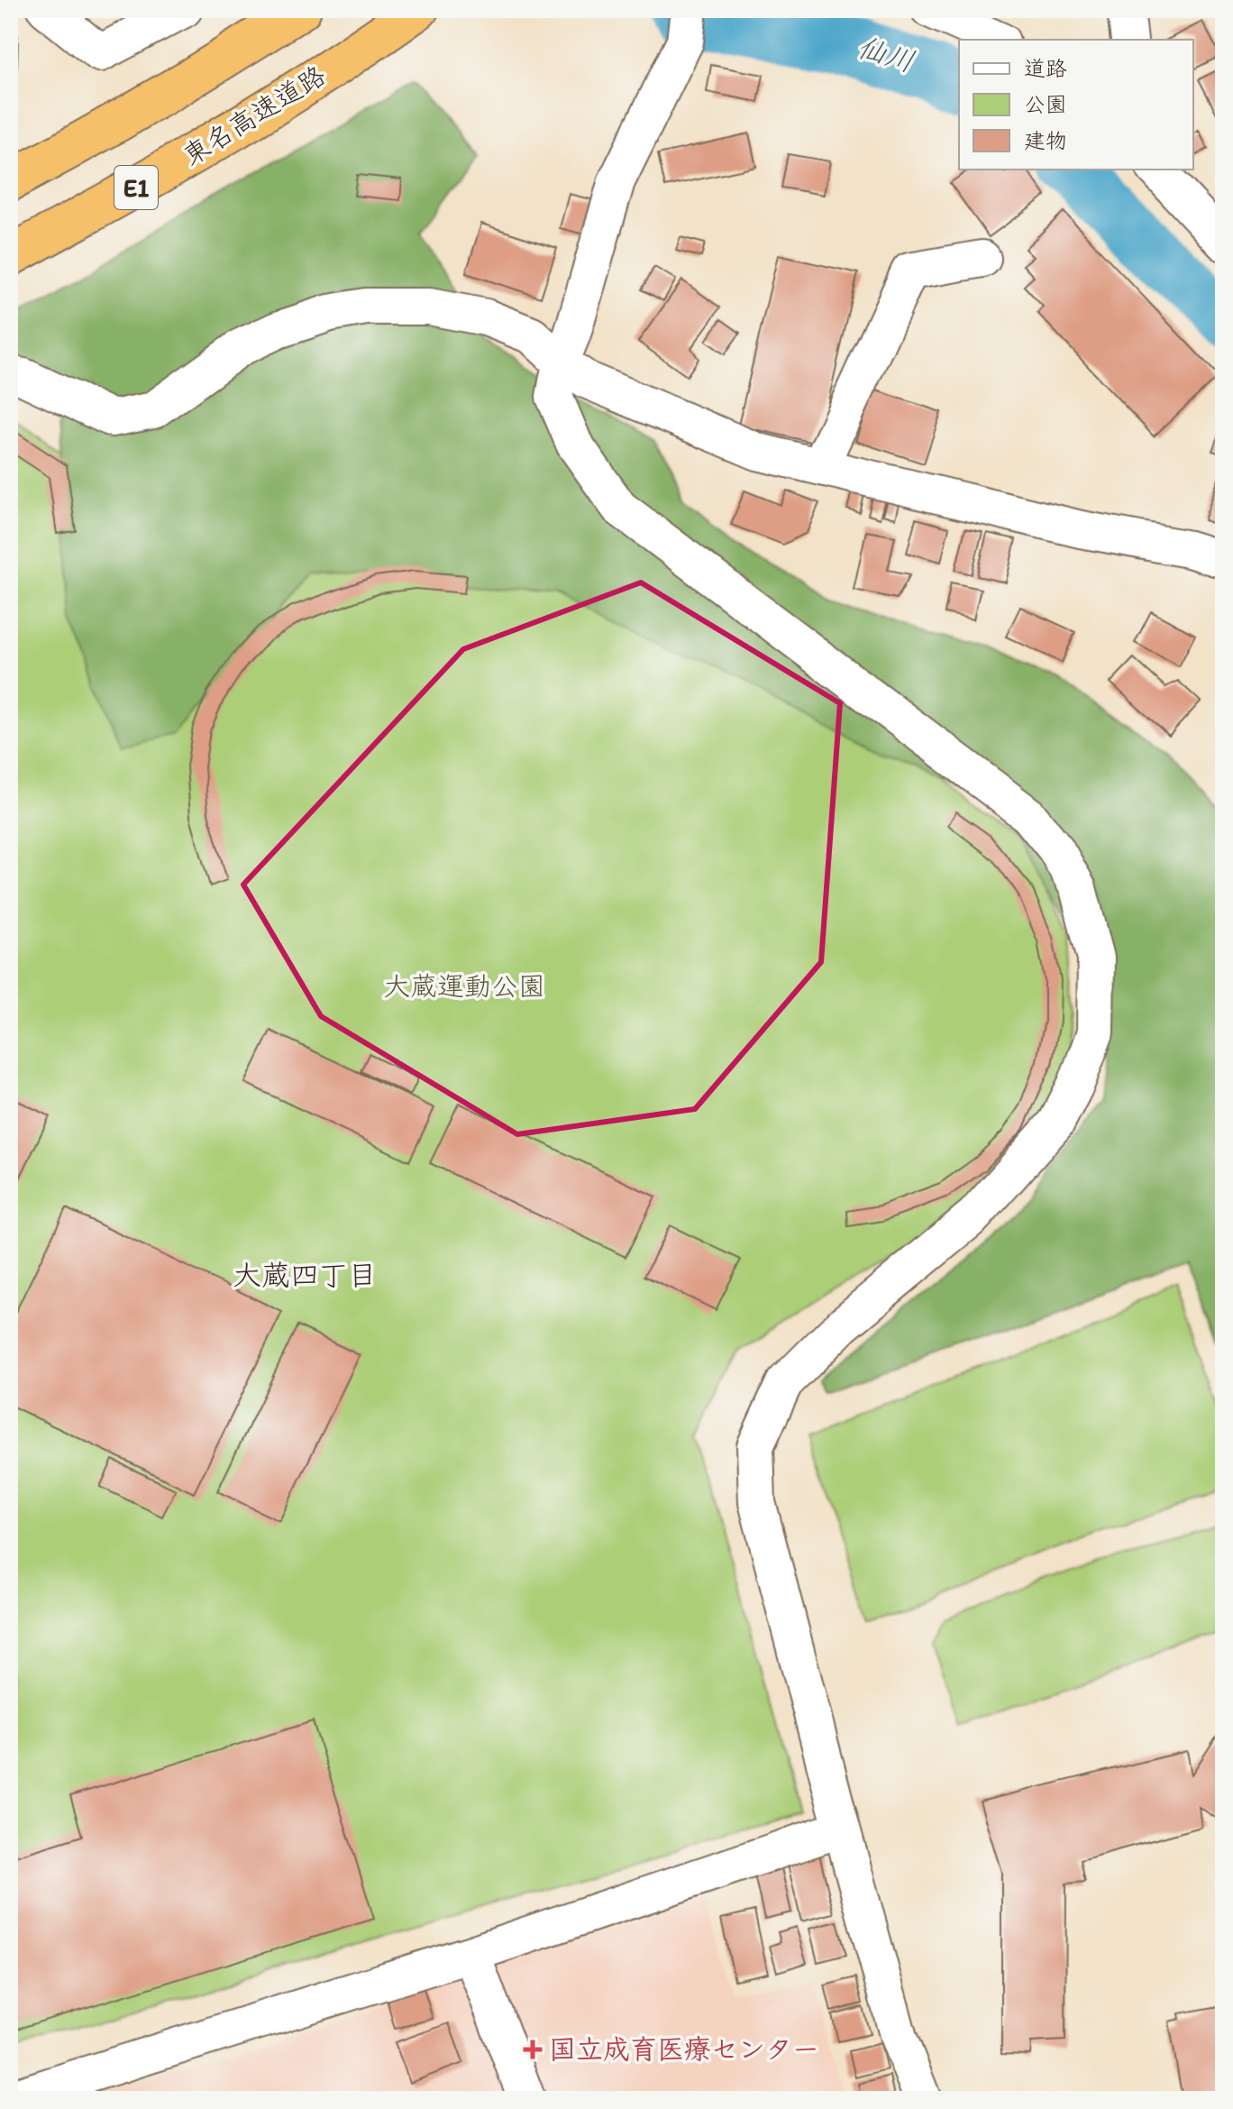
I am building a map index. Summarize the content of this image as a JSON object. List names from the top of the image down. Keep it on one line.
{"streets":{"highway":["東名高速道路","E1"]},"districts":["大蔵四丁目"],"water":["仙川"],"parks":["大蔵運動公園"],"places":{"health":["国立成育医療センター"]},"legend":["道路","公園","建物"]}
